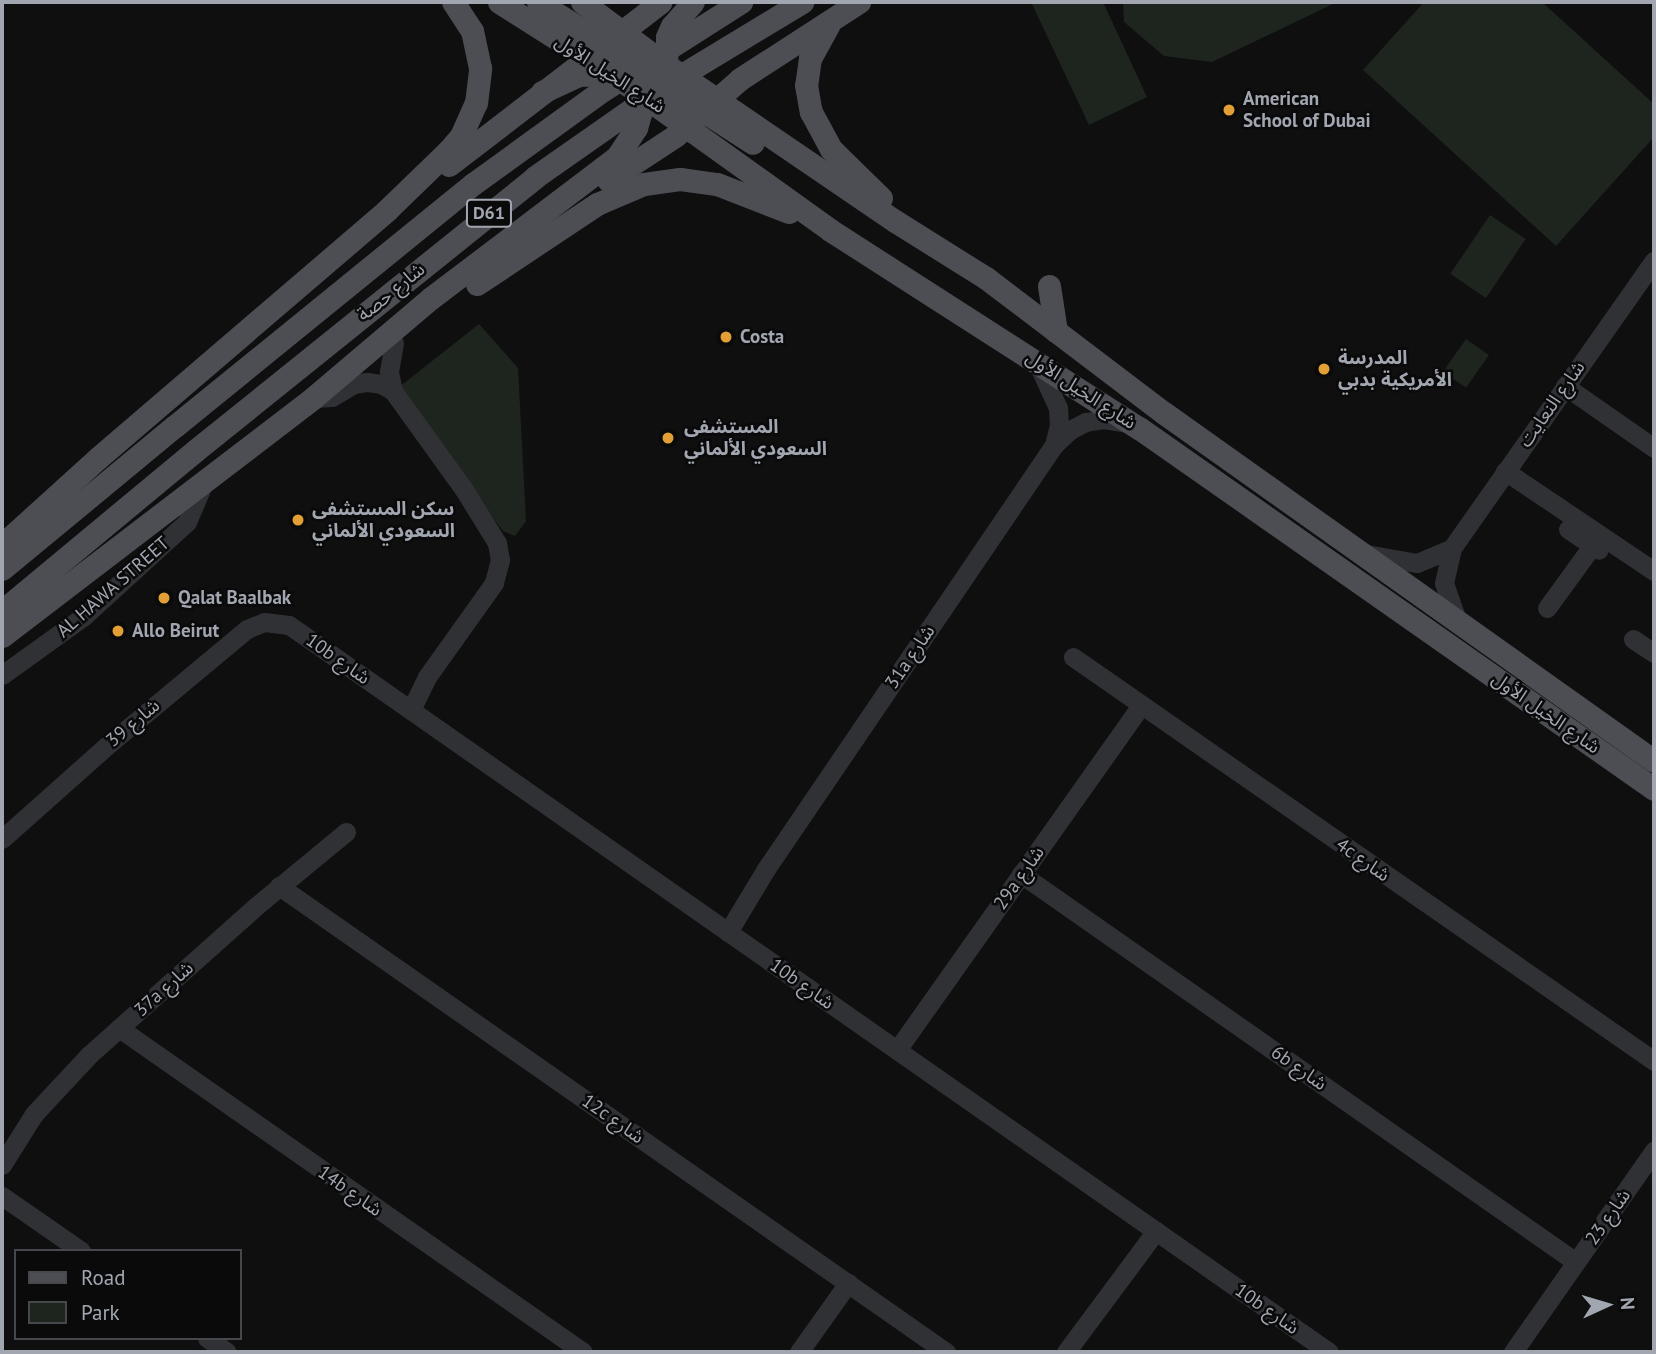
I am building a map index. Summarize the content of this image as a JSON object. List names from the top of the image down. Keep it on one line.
{"streets":{"main road":["شارع الخيل الأول","D61","شارع حصة"],"street":["شارع النعايت","AL HAWA STREET","31a شارع","10b شارع","شارع 39","4c شارع","29a شارع","37a شارع","6b شارع","12c شارع","14b شارع","شارع 23"]},"crossings":[["شارع الخيل الأول","شارع النعايت"],["شارع الخيل الأول","31a شارع"],["31a شارع","10b شارع"],["10b شارع","شارع 39"],["10b شارع","29a شارع"],["4c شارع","29a شارع"],["29a شارع","6b شارع"],["37a شارع","12c شارع"],["37a شارع","14b شارع"],["6b شارع","شارع 23"]],"places":["American School of Dubai","Costa","المدرسة الأمريكية بدبي","المستشفى السعودي الألماني","سكن المستشفى السعودي الألماني","Qalat Baalbak","Allo Beirut"],"legend":["Road","Park"],"north":"right"}
